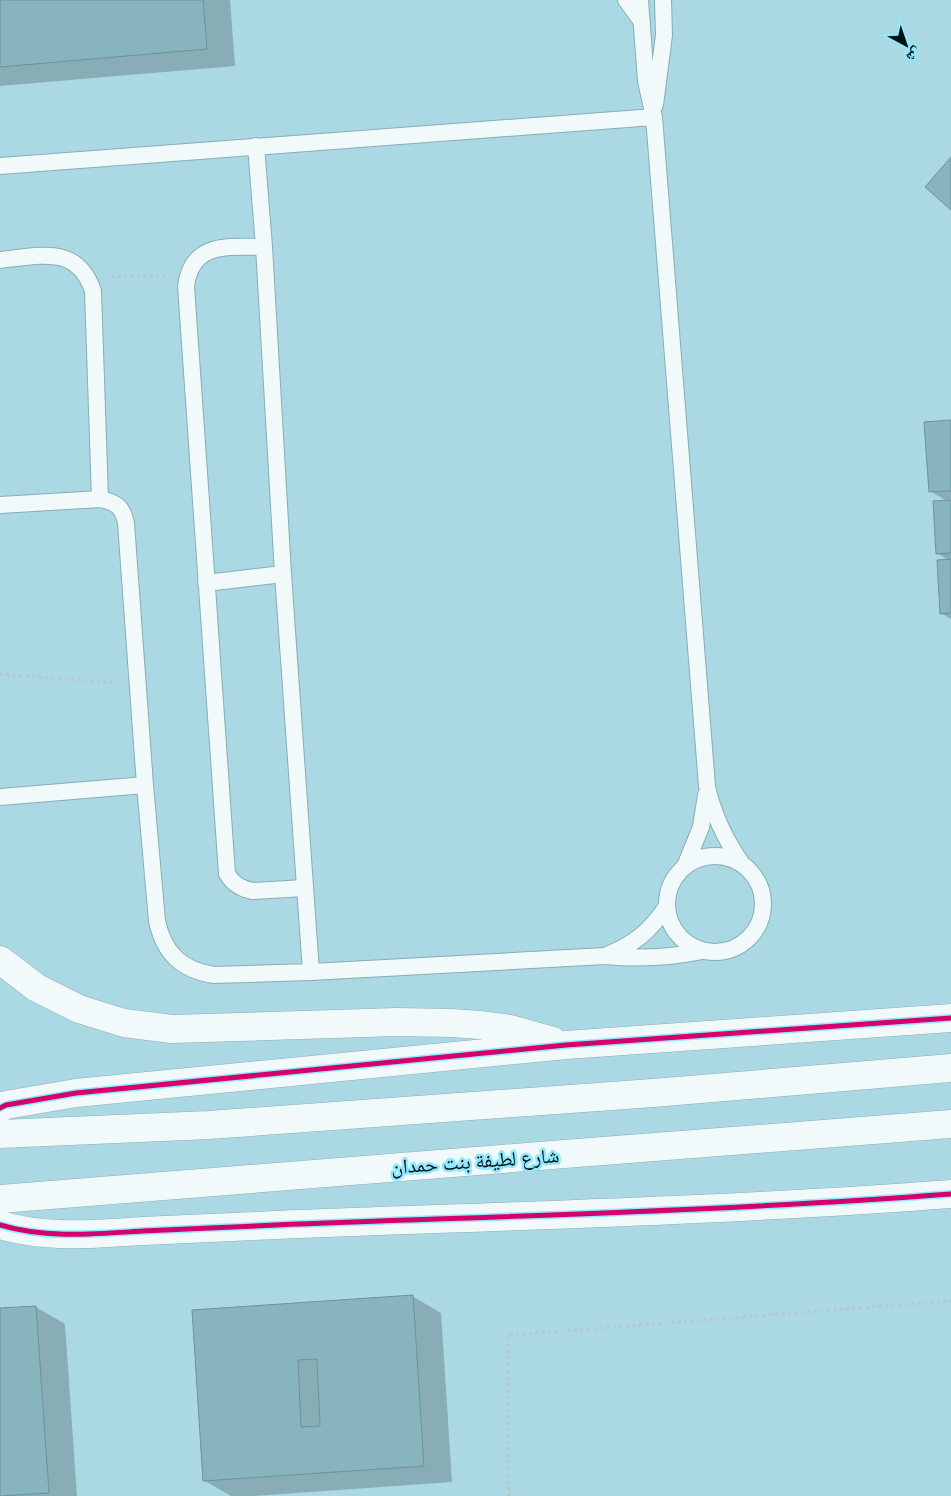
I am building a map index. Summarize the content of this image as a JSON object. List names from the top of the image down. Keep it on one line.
{"streets":{"street":["شارع لطيفة بنت حمدان"]},"north":"bottom right"}
